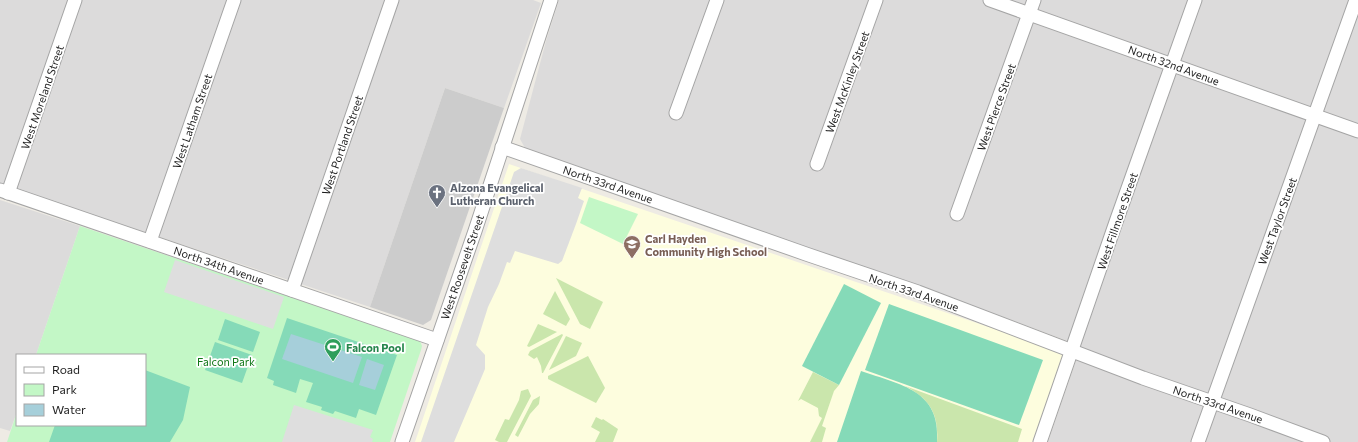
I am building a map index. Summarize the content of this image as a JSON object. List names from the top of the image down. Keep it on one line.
{"streets":{"street":["North 32nd Avenue","West McKinley Street","West Moreland Street","West Pierce Street","West Latham Street","West Portland Street","North 33rd Avenue","West Fillmore Street","West Taylor Street","North 34th Avenue","West Roosevelt Street"]},"crossings":[["North 32nd Avenue","West Pierce Street"],["North 32nd Avenue","West Fillmore Street"],["North 32nd Avenue","West Taylor Street"],["West Moreland Street","North 34th Avenue"],["West Latham Street","North 34th Avenue"],["West Portland Street","North 34th Avenue"],["North 33rd Avenue","West Fillmore Street"],["North 33rd Avenue","West Taylor Street"],["North 33rd Avenue","West Roosevelt Street"],["North 34th Avenue","West Roosevelt Street"]],"parks":["Falcon Park"],"places":{"church":["Alzona Evangelical Lutheran Church"],"school or university":["Carl Hayden Community High School"],"sports":["Falcon Pool"]},"legend":["Road","Park","Water"]}
